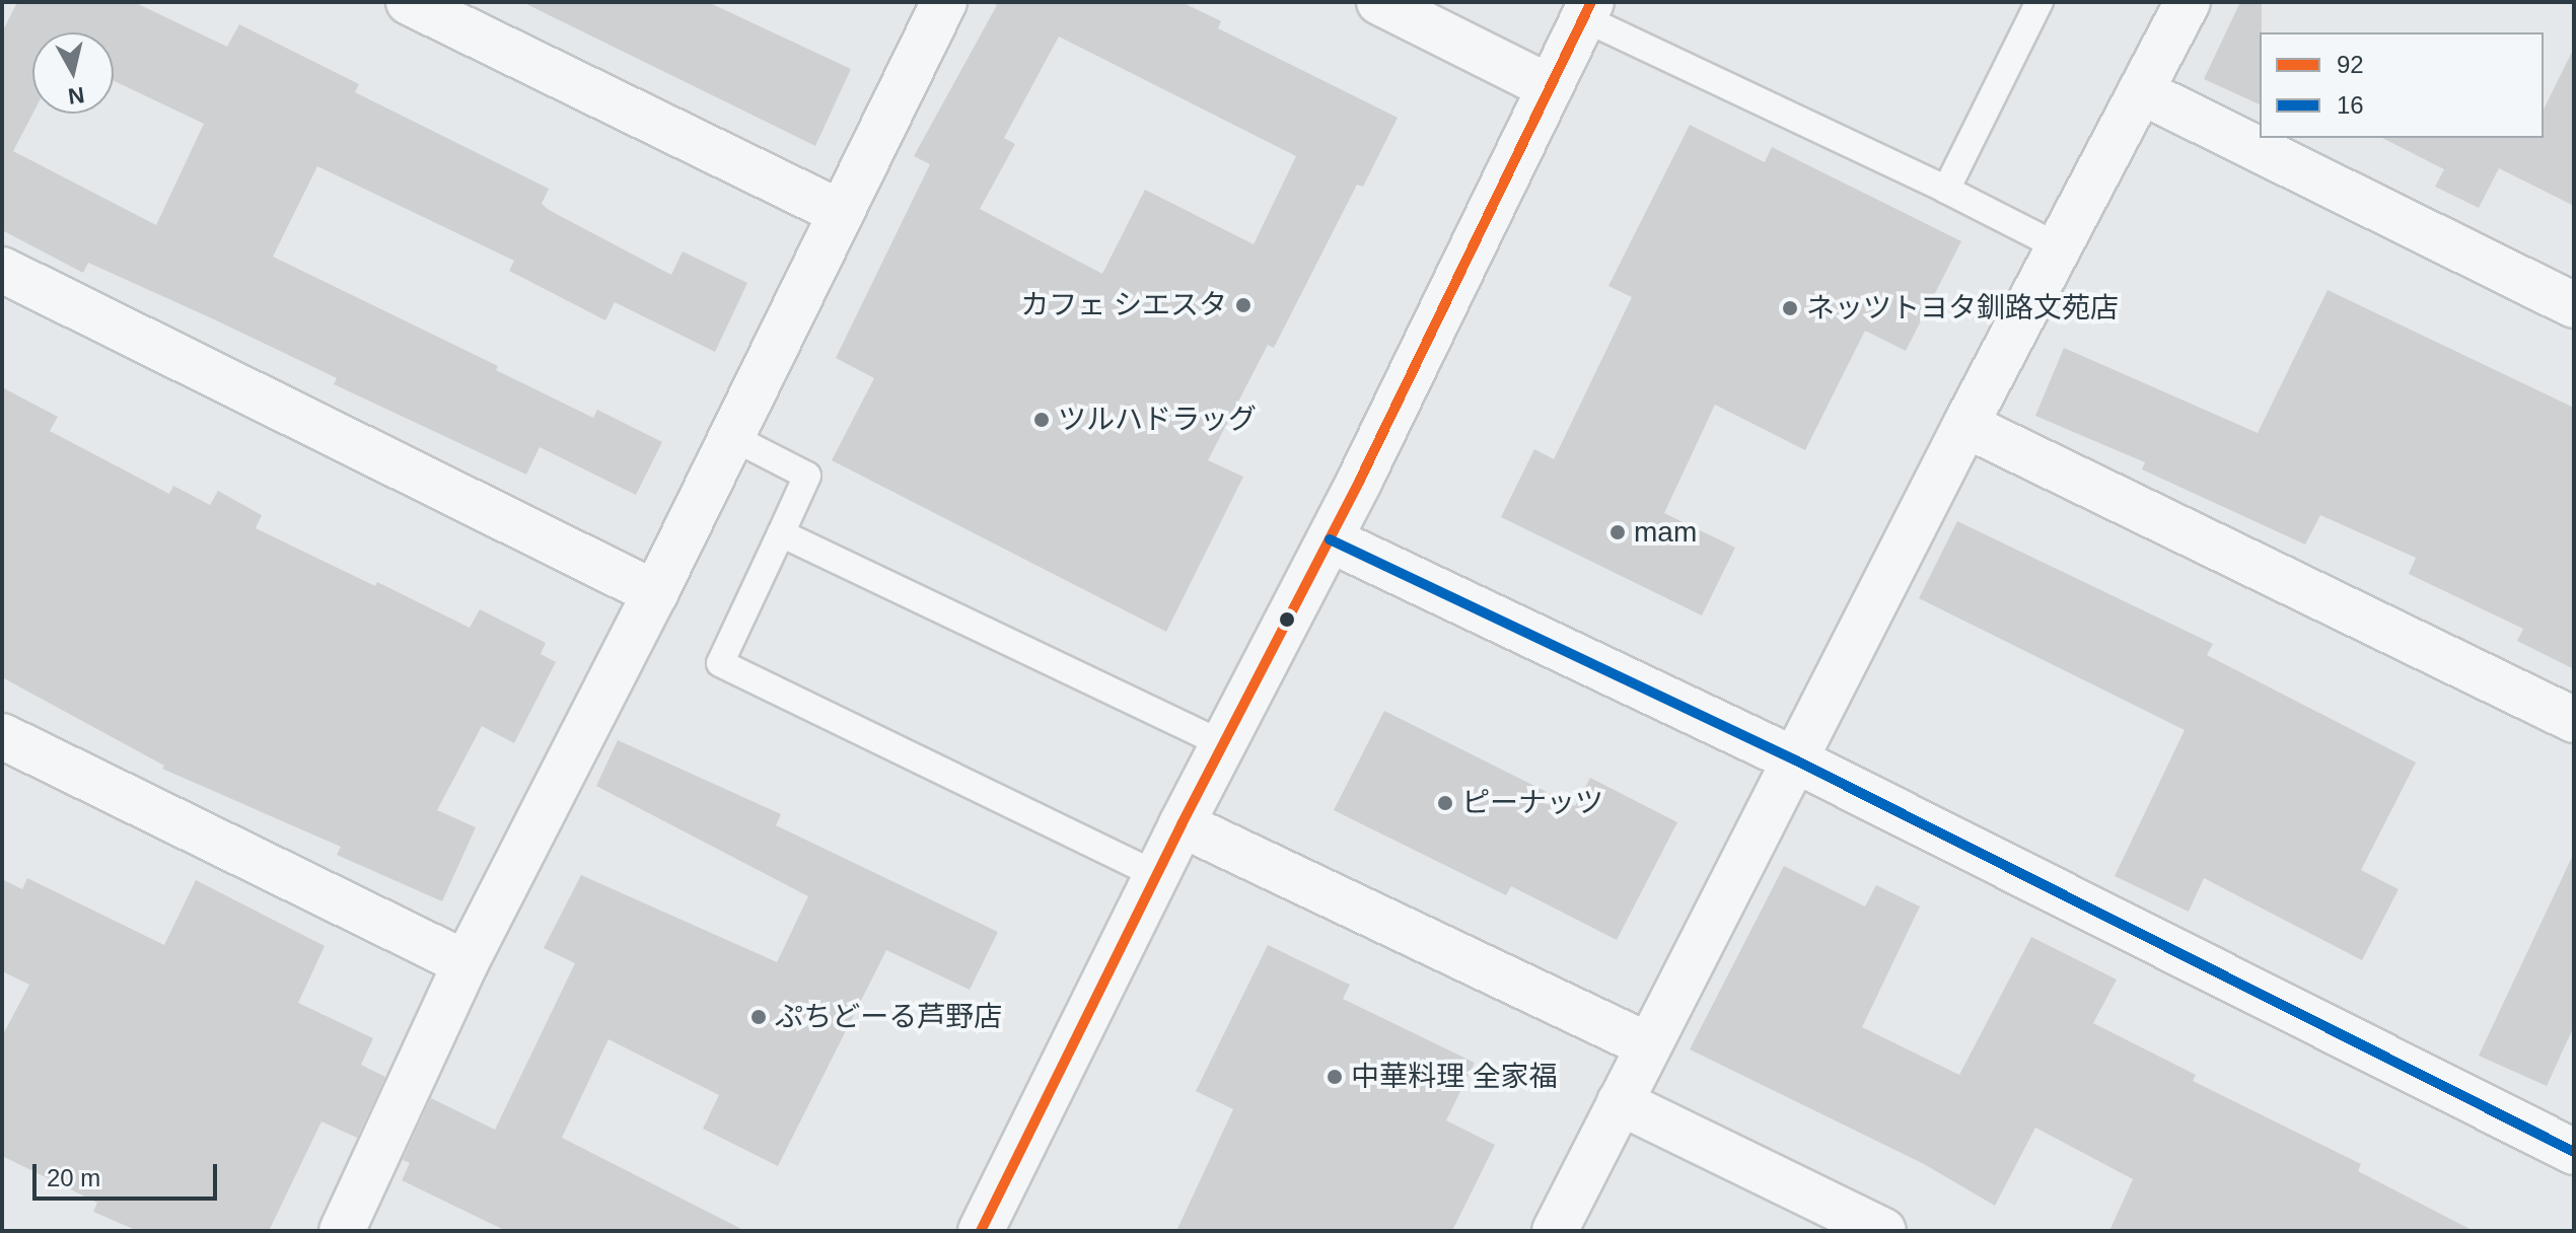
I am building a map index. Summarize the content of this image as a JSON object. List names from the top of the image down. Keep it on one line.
{"places":["カフェ シエスタ","ネッツトヨタ釧路文苑店","ツルハドラッグ","mam","ピーナッツ","ぷちどーる芦野店","中華料理 全家福"],"lines":["transit line 92","transit line 16"],"legend":["92","16"],"scale_bar":"20 m","north":"bottom"}
